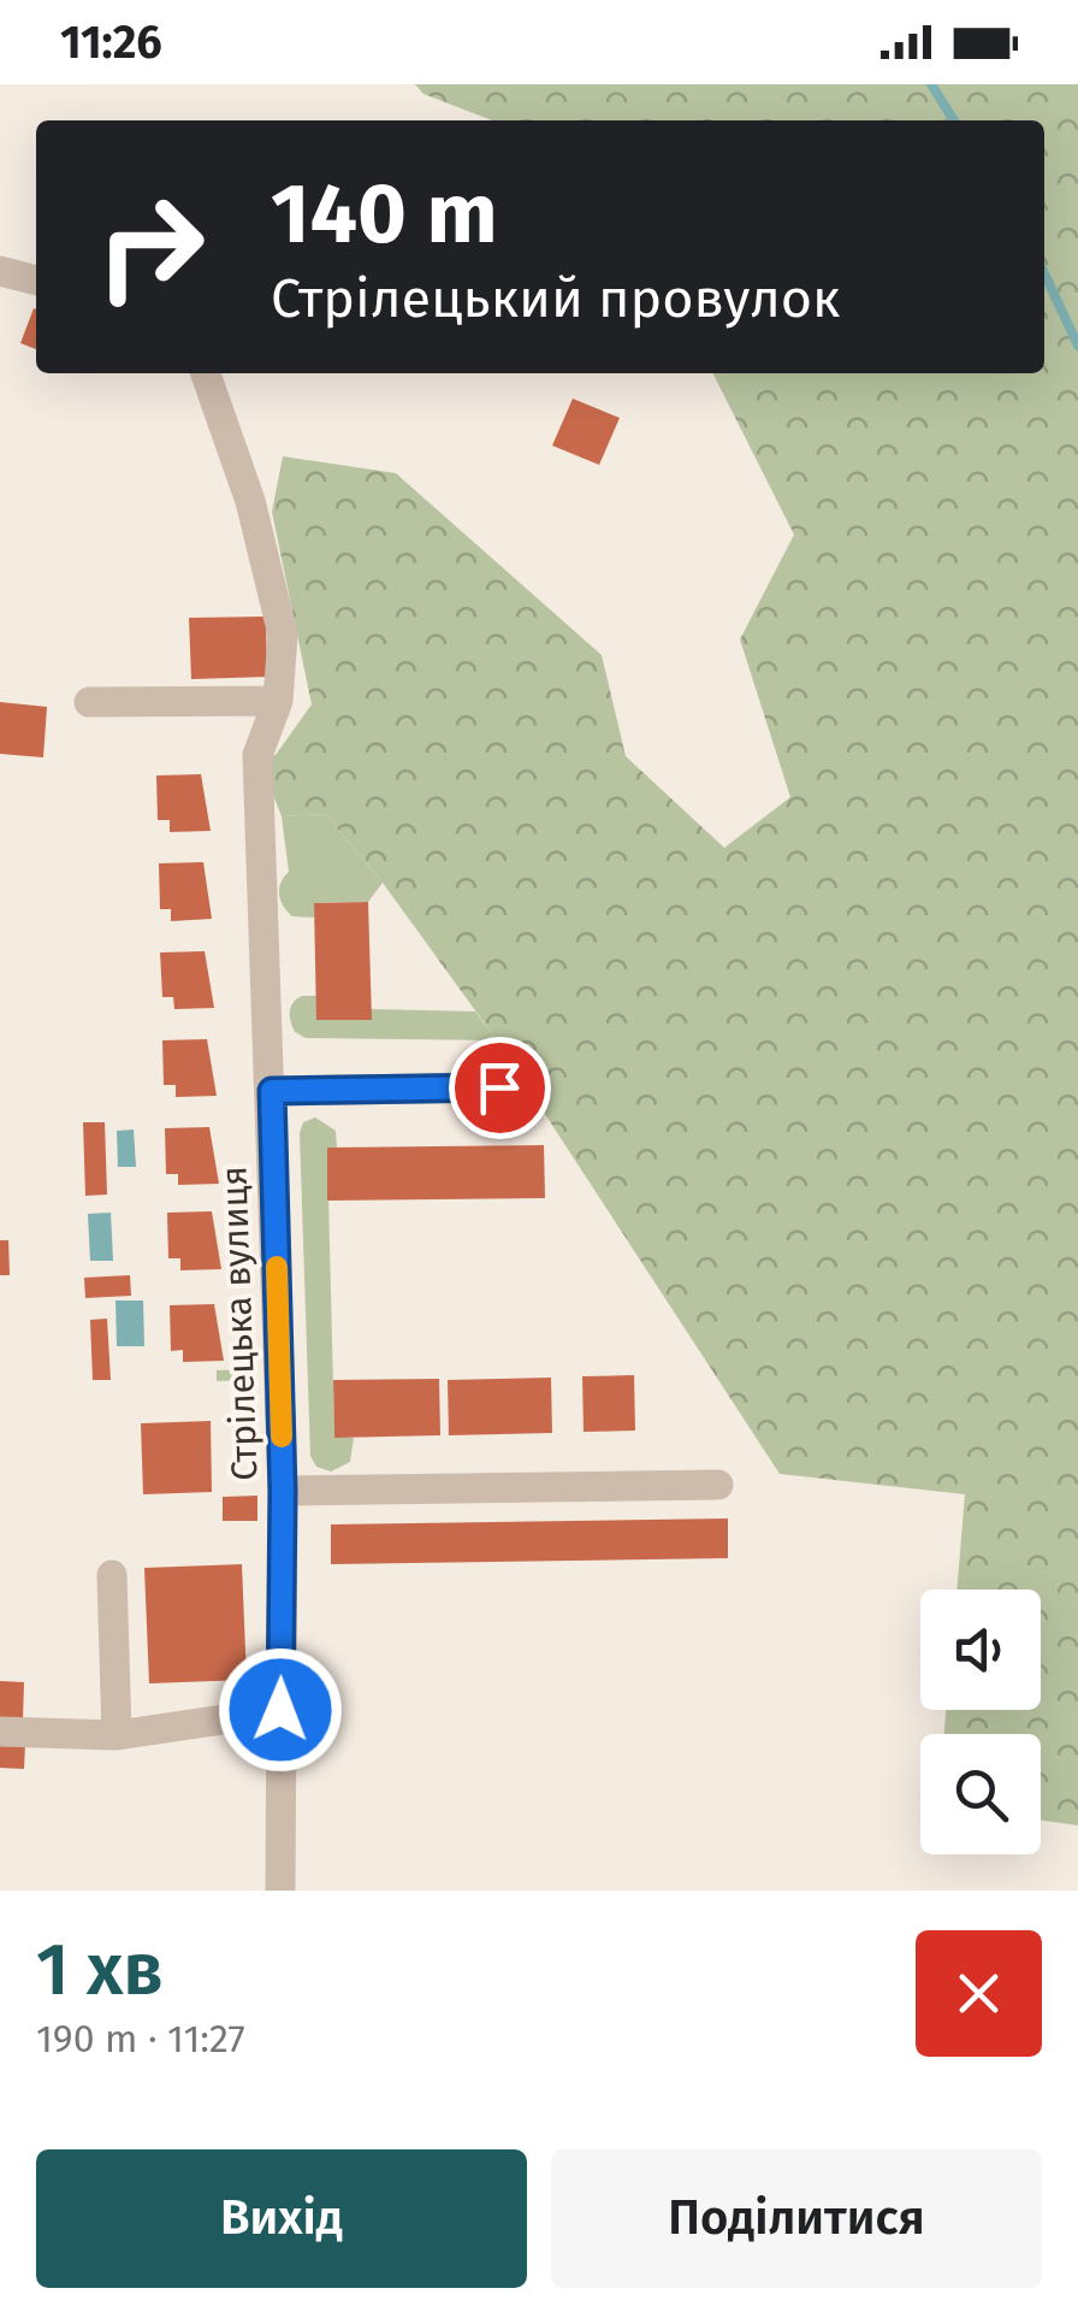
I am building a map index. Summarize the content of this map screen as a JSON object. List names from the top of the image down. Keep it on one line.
{"streets":{"street":["Стрілецька вулиця"]},"page":{"status":"11:26","turn":["140 m","Стрілецький провулок"],"heading":["1 хв","190 m · 11:27"],"buttons":["Вихід","Поділитися"]}}
